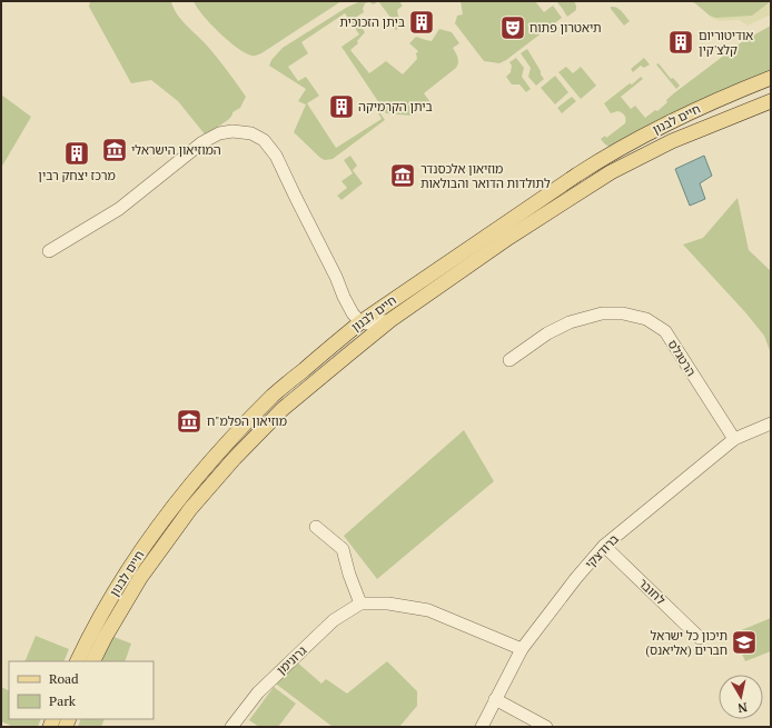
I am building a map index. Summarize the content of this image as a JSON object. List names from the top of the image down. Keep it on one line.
{"streets":{"main road":["חיים לבנון"],"street":["הרטגלס","ברודצקי","לחובר","גרונימן"]},"crossings":[["הרטגלס","ברודצקי"],["ברודצקי","לחובר"]],"places":{"building":["ביתן הזכוכית","אודיטוריום קלצ'קין","ביתן הקרמיקה","מרכז יצחק רבין"],"theatre":["תיאטרון פתוח"],"museum":["המוזיאון הישראלי","מוזיאון אלכסנדר לתולדות הדואר והבולאות","מוזיאון הפלמ\"ח"],"school or university":["תיכון כל ישראל חברים (אליאנס)"]},"legend":["Road","Park"],"north":"bottom"}
